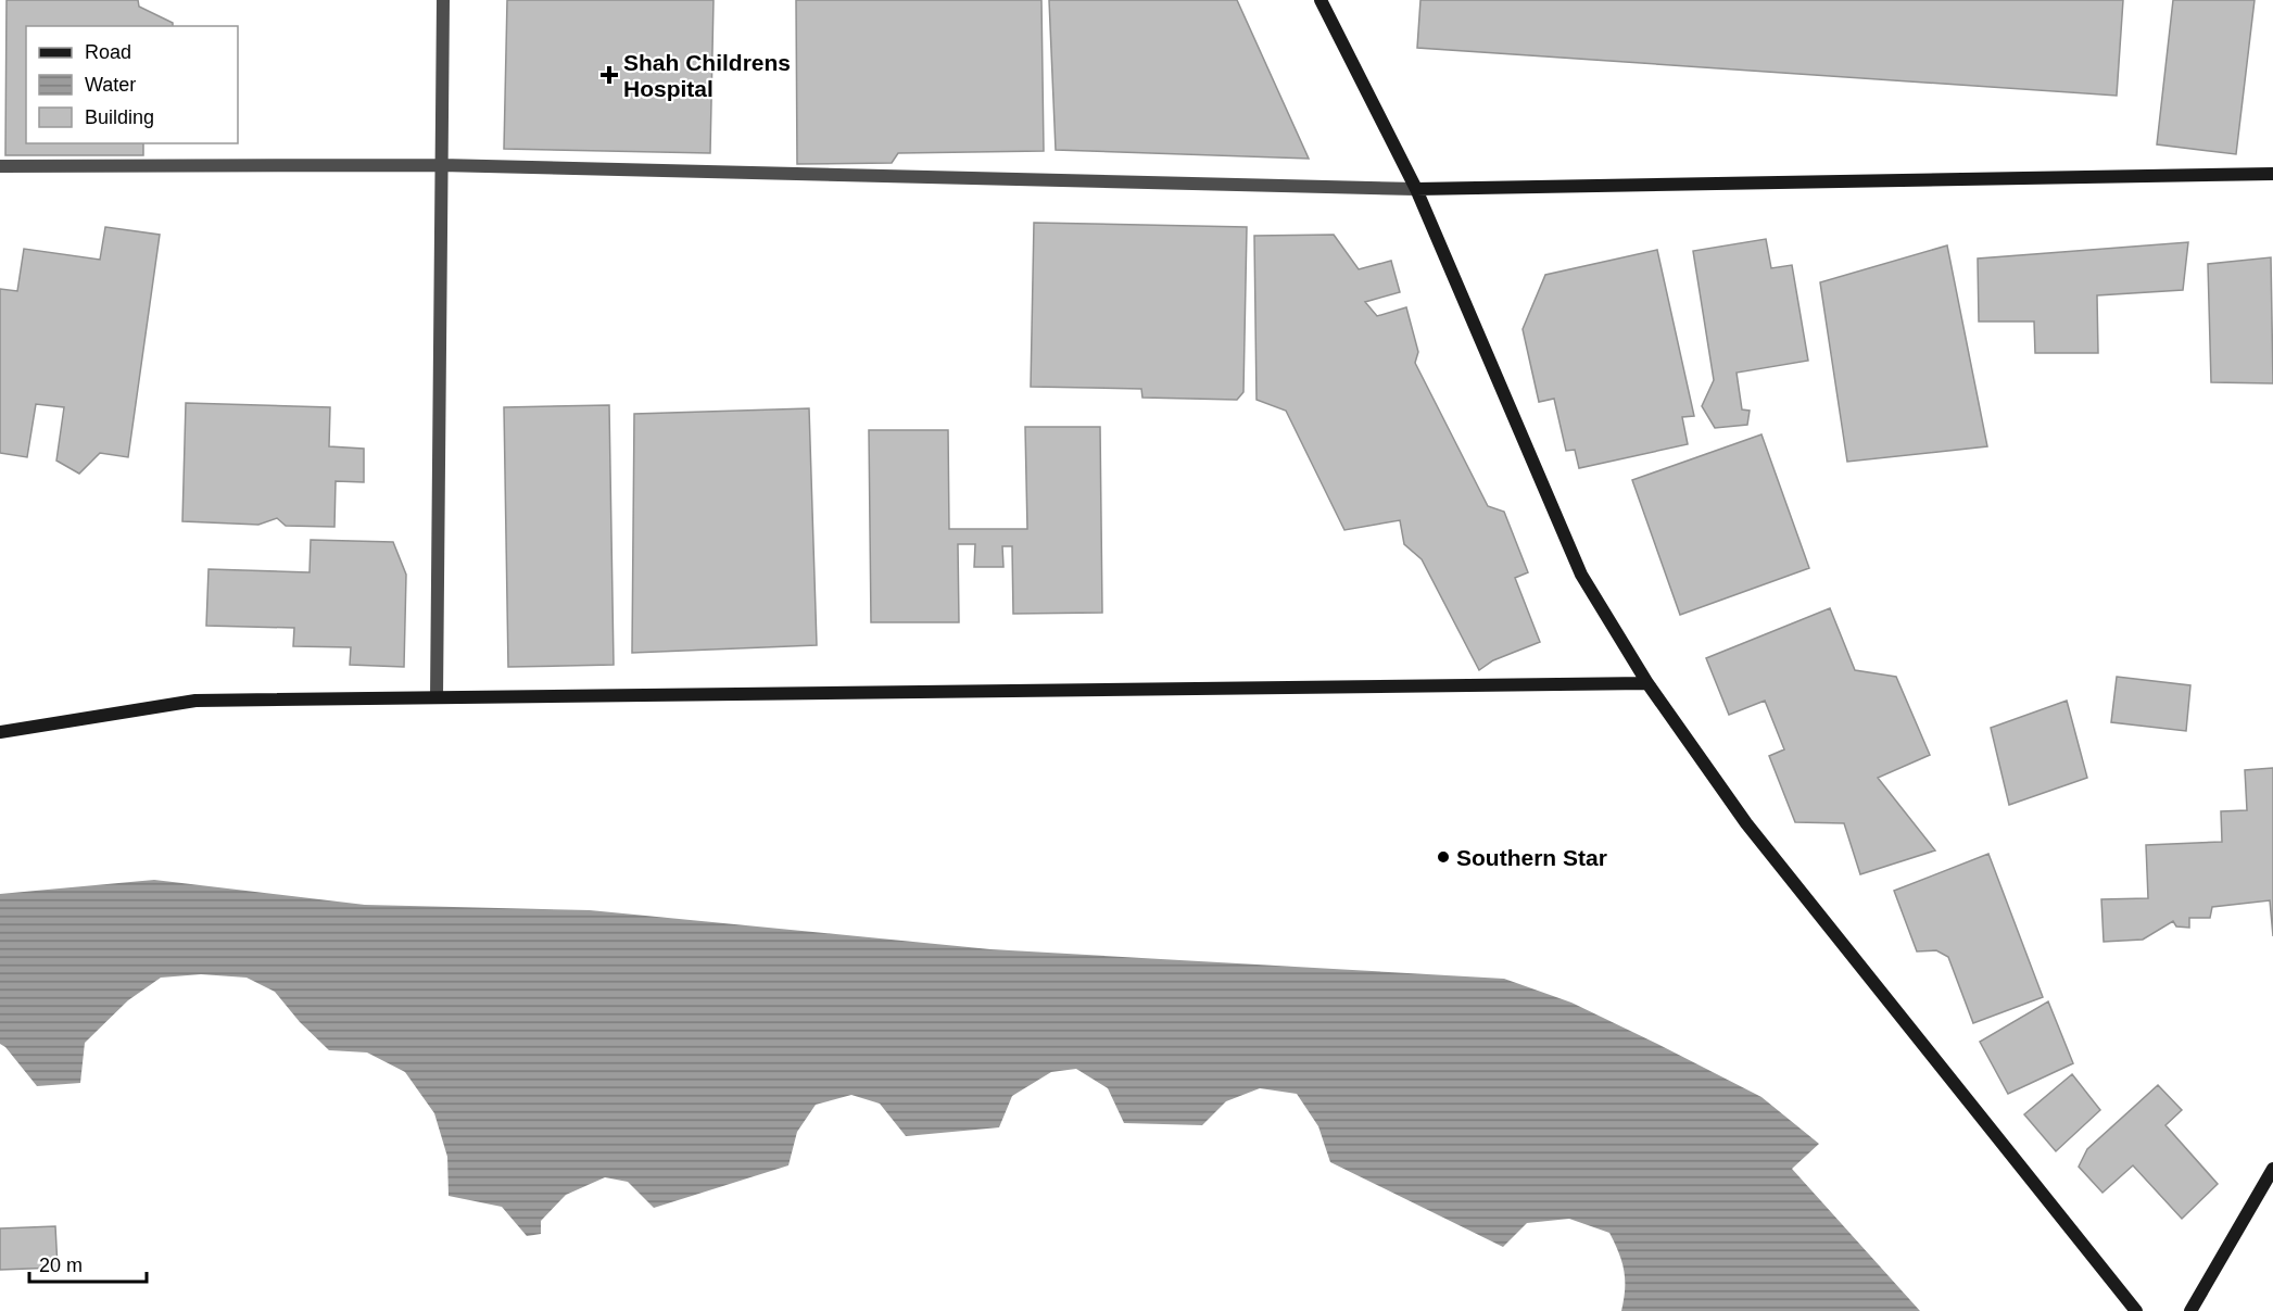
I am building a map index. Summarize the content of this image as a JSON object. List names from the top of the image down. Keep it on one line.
{"places":{"health":["Shah Childrens Hospital"],"other":["Southern Star"]},"legend":["Road","Water","Building"],"scale_bar":"20 m"}
